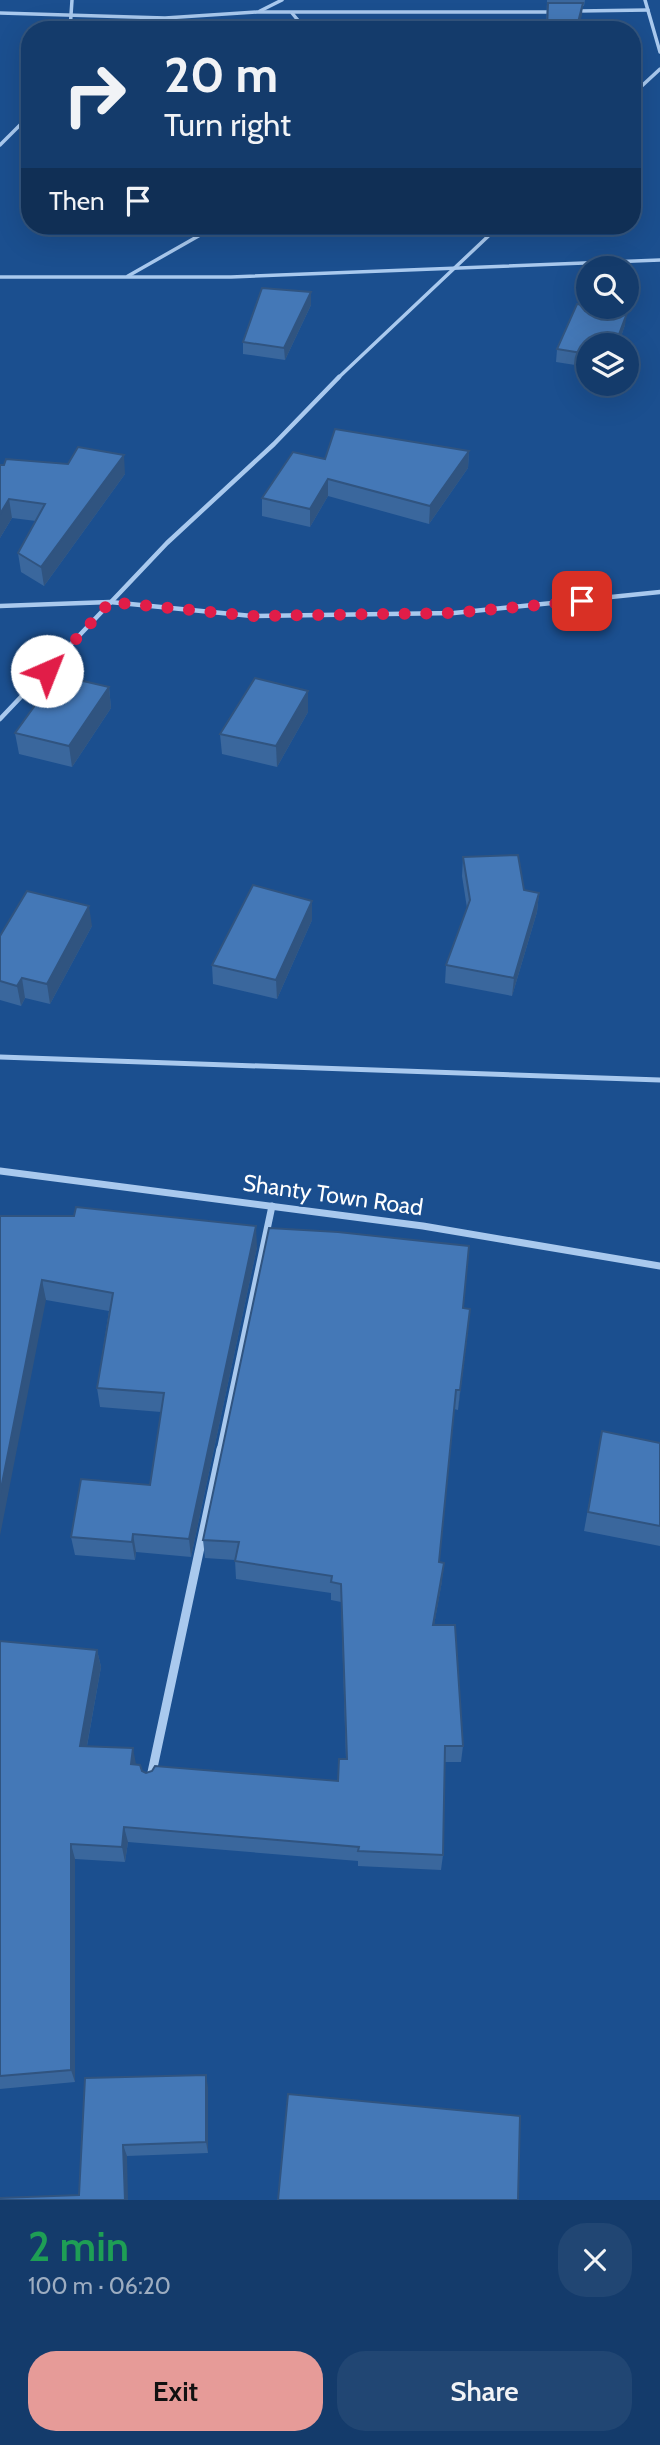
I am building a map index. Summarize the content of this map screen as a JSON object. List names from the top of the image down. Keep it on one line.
{"streets":{"street":["Shanty Town Road"]},"page":{"turn":["20 m","Turn right"],"then":"Then","heading":["2 min","100 m · 06:20"],"buttons":["Exit","Share"]}}
